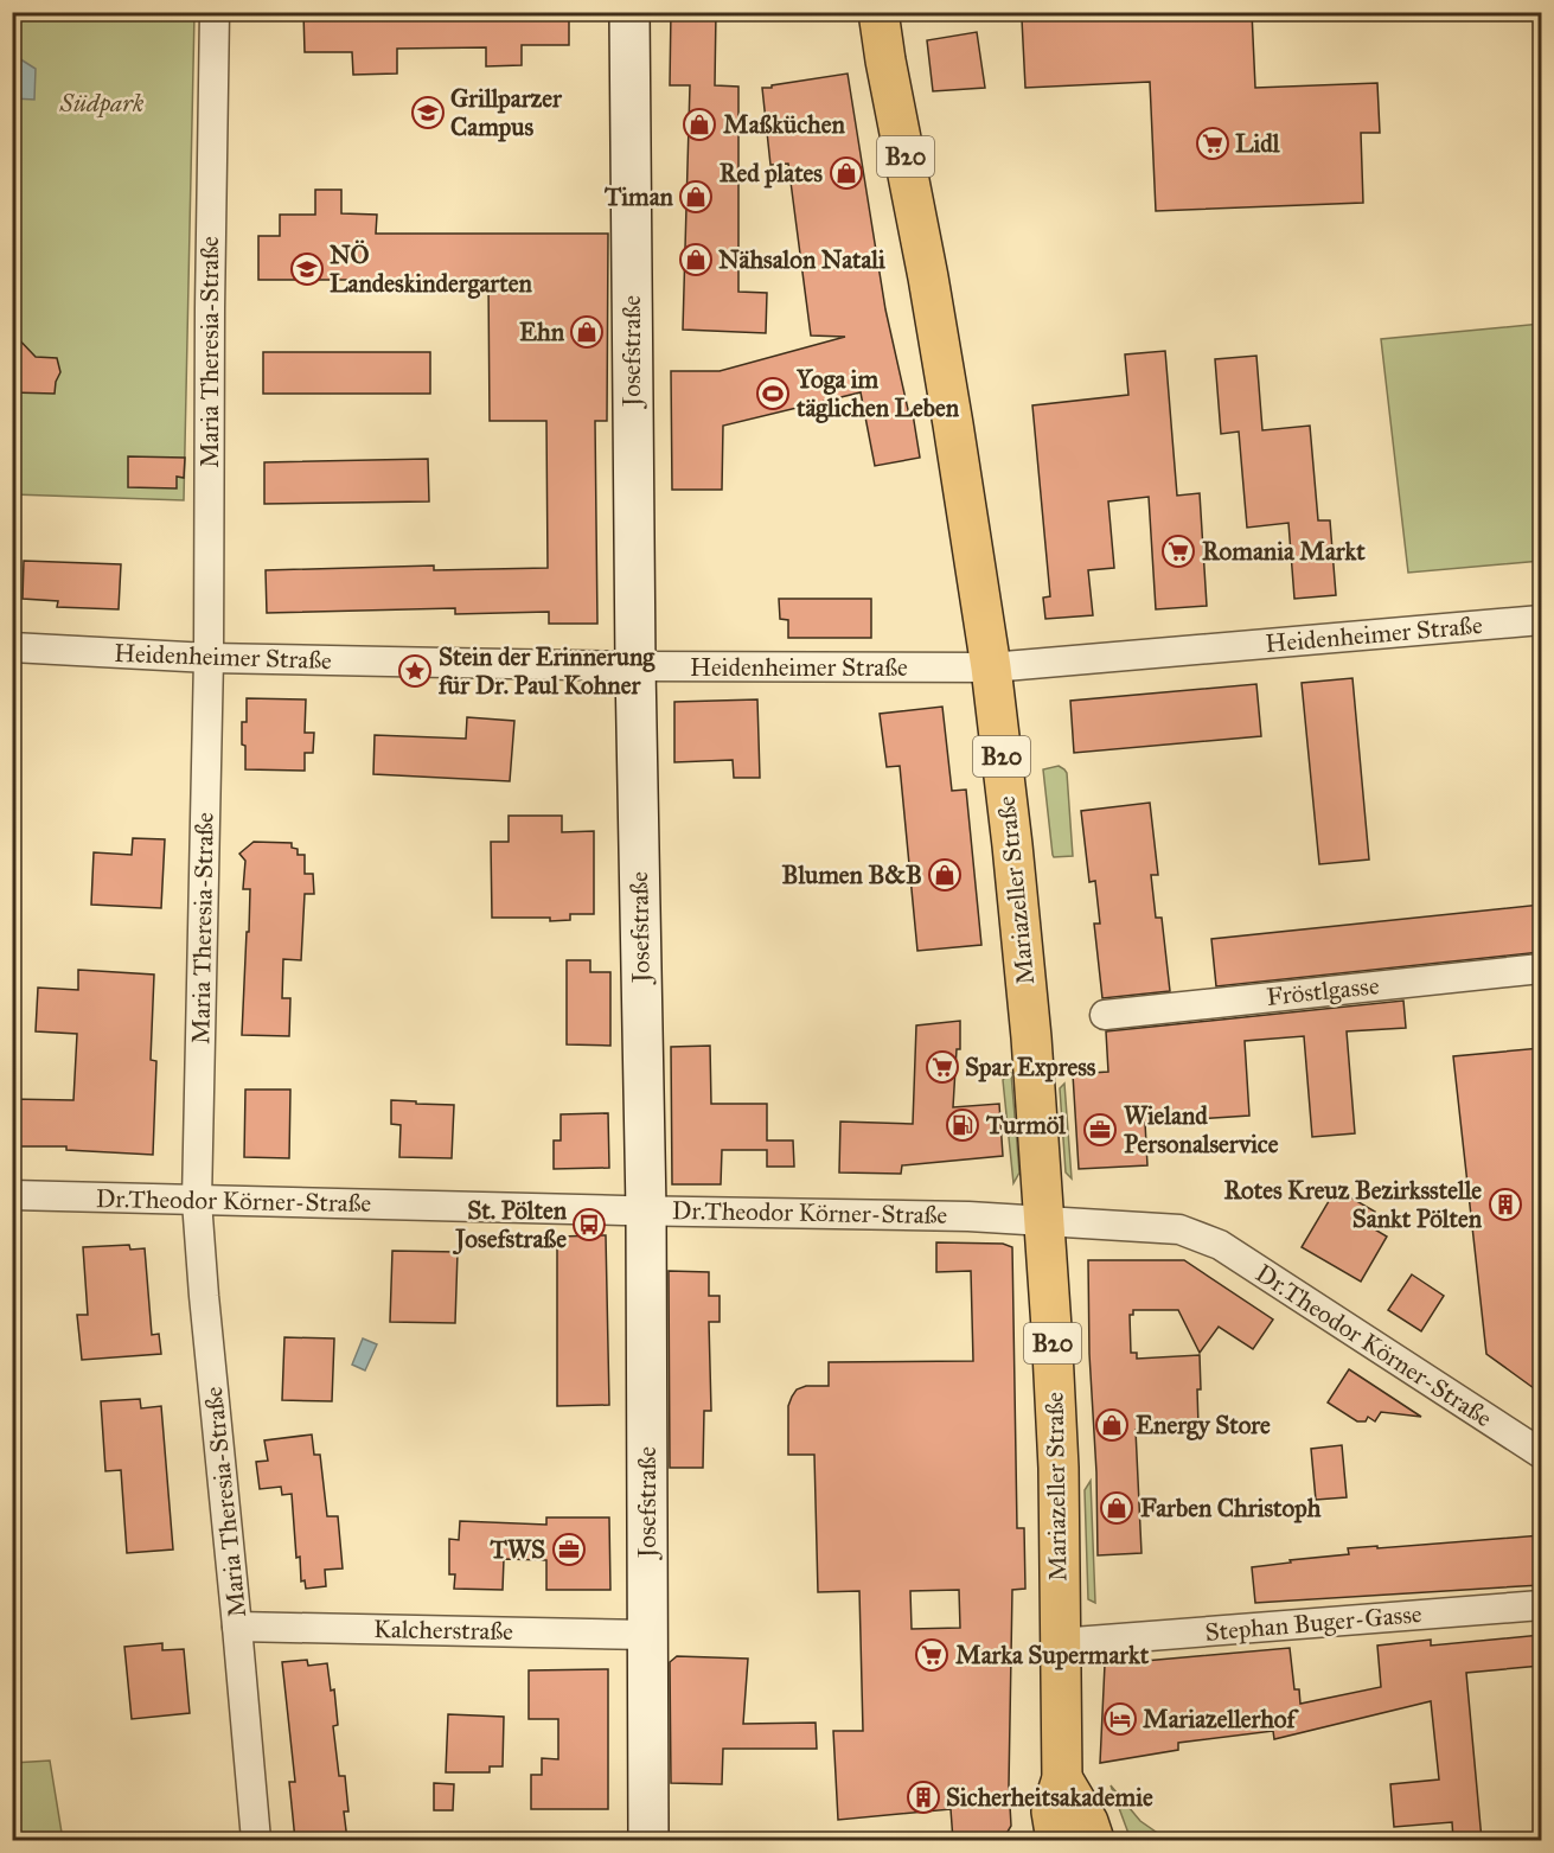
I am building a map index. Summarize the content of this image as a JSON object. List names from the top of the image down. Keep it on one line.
{"streets":{"main road":["B20","Mariazeller Straße"],"street":["Josefstraße","Maria Theresia-Straße","Heidenheimer Straße","Fröstlgasse","Dr.Theodor Körner-Straße","Stephan Buger-Gasse","Kalcherstraße"]},"crossings":[["Josefstraße","Heidenheimer Straße"],["Josefstraße","Dr.Theodor Körner-Straße"],["Josefstraße","Kalcherstraße"],["Maria Theresia-Straße","Heidenheimer Straße"],["Maria Theresia-Straße","Dr.Theodor Körner-Straße"],["Maria Theresia-Straße","Kalcherstraße"],["Heidenheimer Straße","Mariazeller Straße"],["Mariazeller Straße","Dr.Theodor Körner-Straße"],["Mariazeller Straße","Stephan Buger-Gasse"]],"parks":["Südpark"],"places":{"school or university":["Grillparzer Campus","NÖ Landeskindergarten"],"shop":["Maßküchen","Red plates","Timan","Nähsalon Natali","Ehn","Blumen B&B","Energy Store","Farben Christoph"],"supermarket":["Lidl","Romania Markt","Spar Express","Marka Supermarkt"],"sports":["Yoga im täglichen Leben"],"place":["Stein der Erinnerung für Dr. Paul Kohner"],"fuel station":["Turmöl"],"office":["Wieland Personalservice","TWS"],"building":["Rotes Kreuz Bezirksstelle Sankt Pölten","Sicherheitsakademie"],"bus stop":["St. Pölten Josefstraße"],"hotel":["Mariazellerhof"]}}
